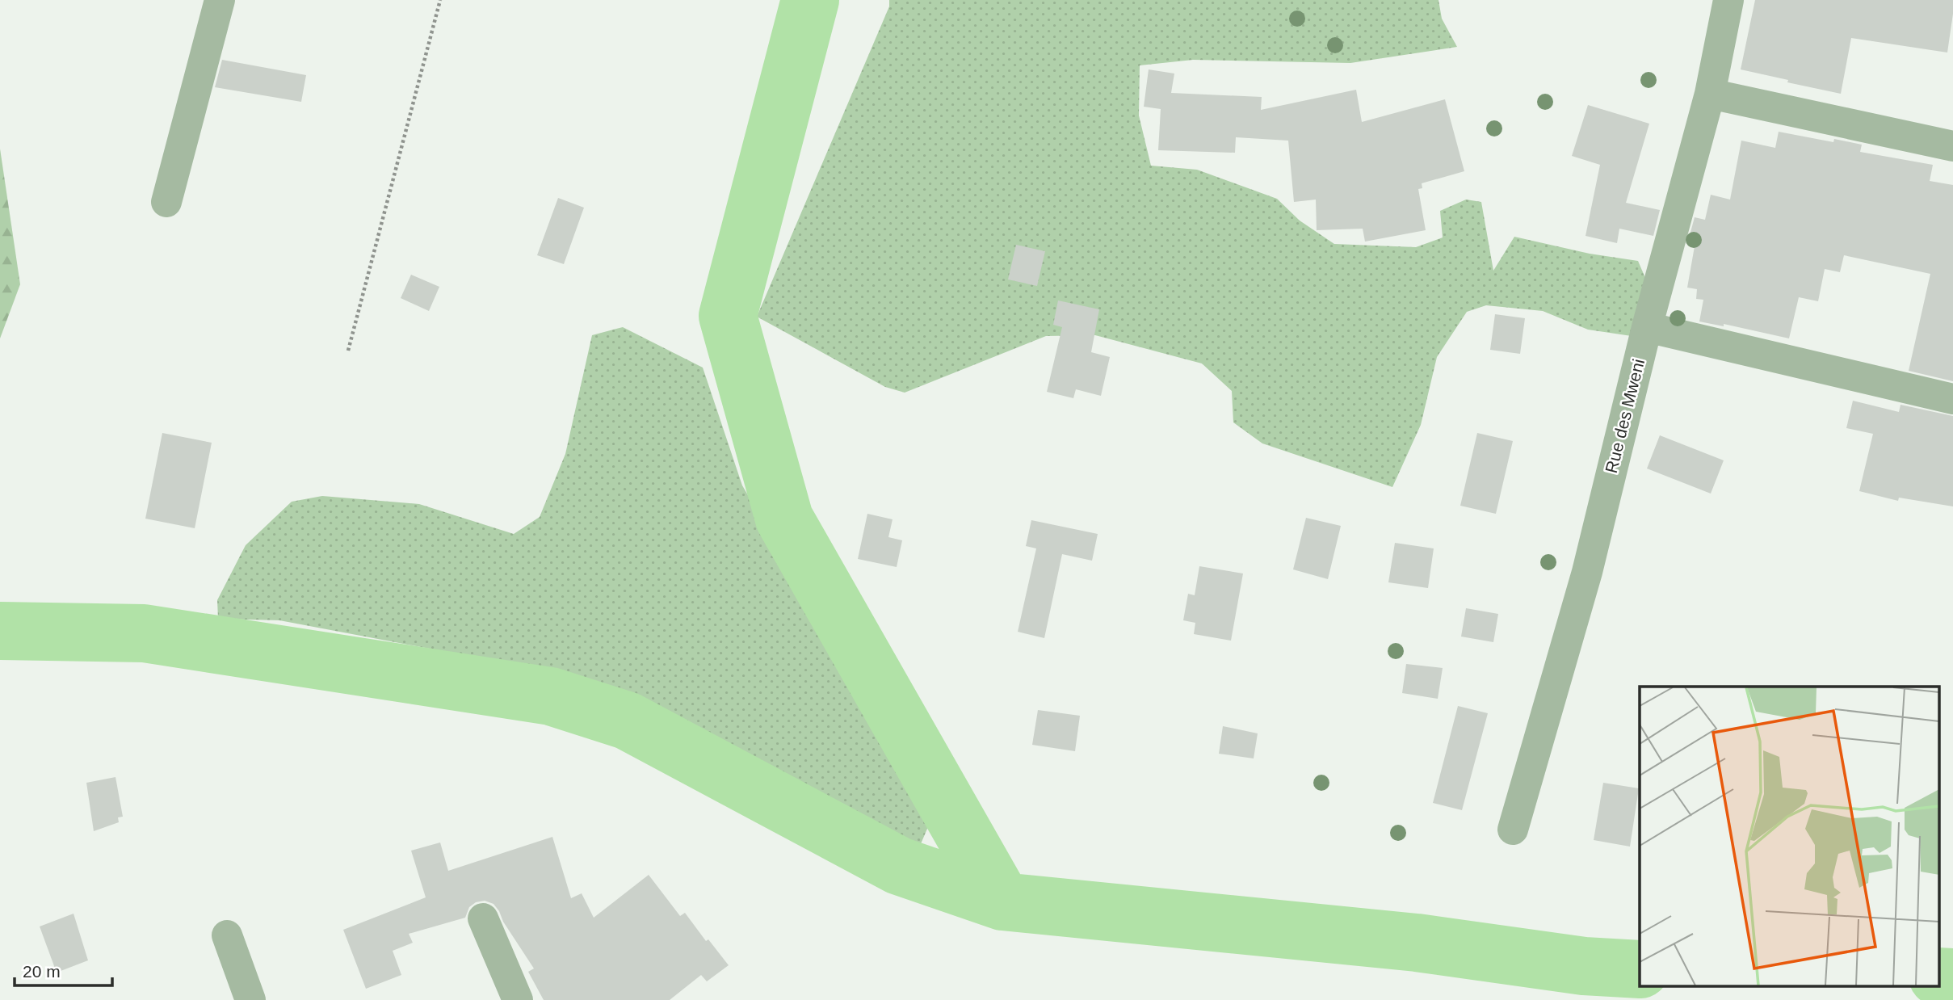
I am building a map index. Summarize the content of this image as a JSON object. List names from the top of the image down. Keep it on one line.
{"streets":{"street":["Rue des Mweni"]},"scale_bar":"20 m"}
